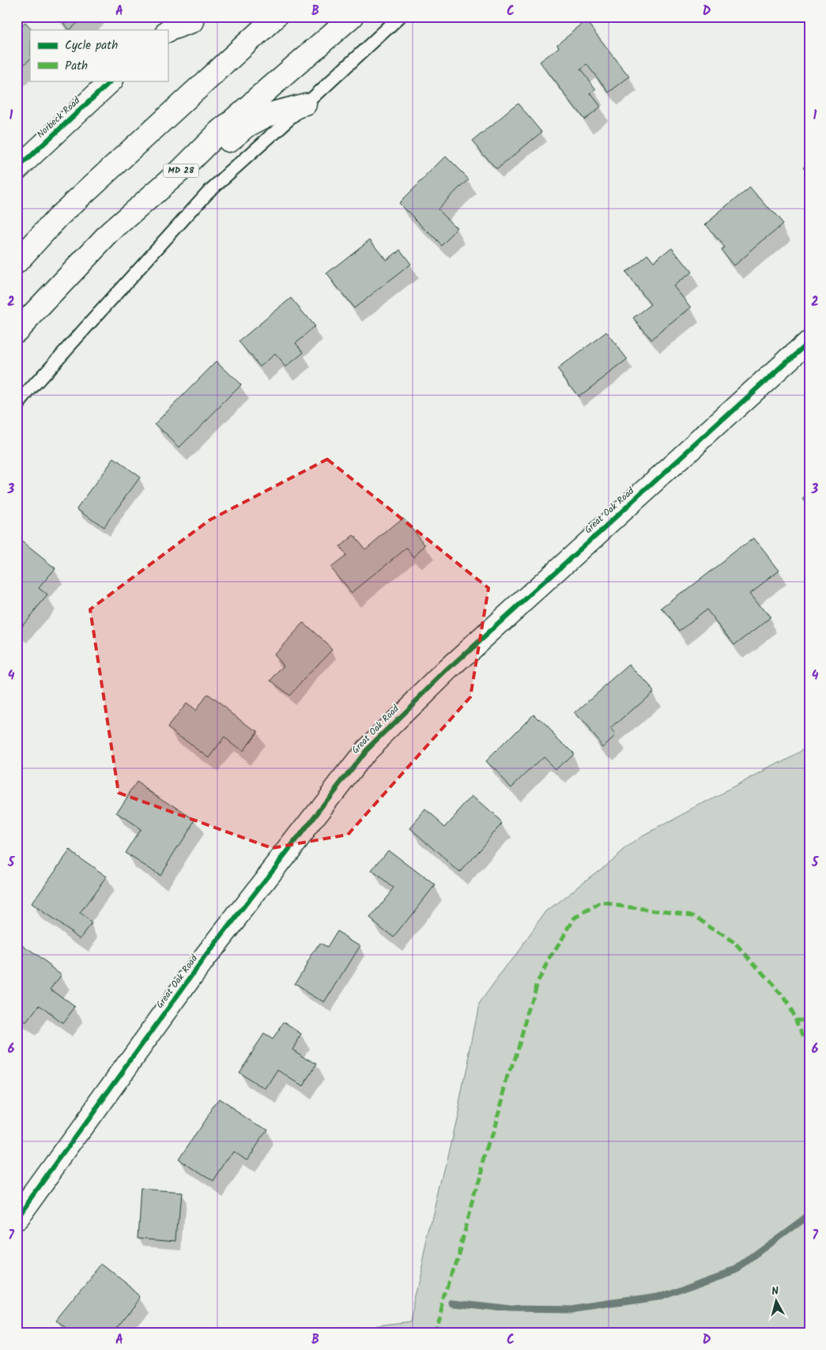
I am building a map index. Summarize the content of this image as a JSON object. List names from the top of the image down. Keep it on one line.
{"streets":{"street":["Norbeck Road","MD 28","Great Oak Road"]},"legend":["Cycle path","Path"],"north":"top","grid":{"columns":["A","B","C","D"],"rows":["1","2","3","4","5","6","7"]}}
